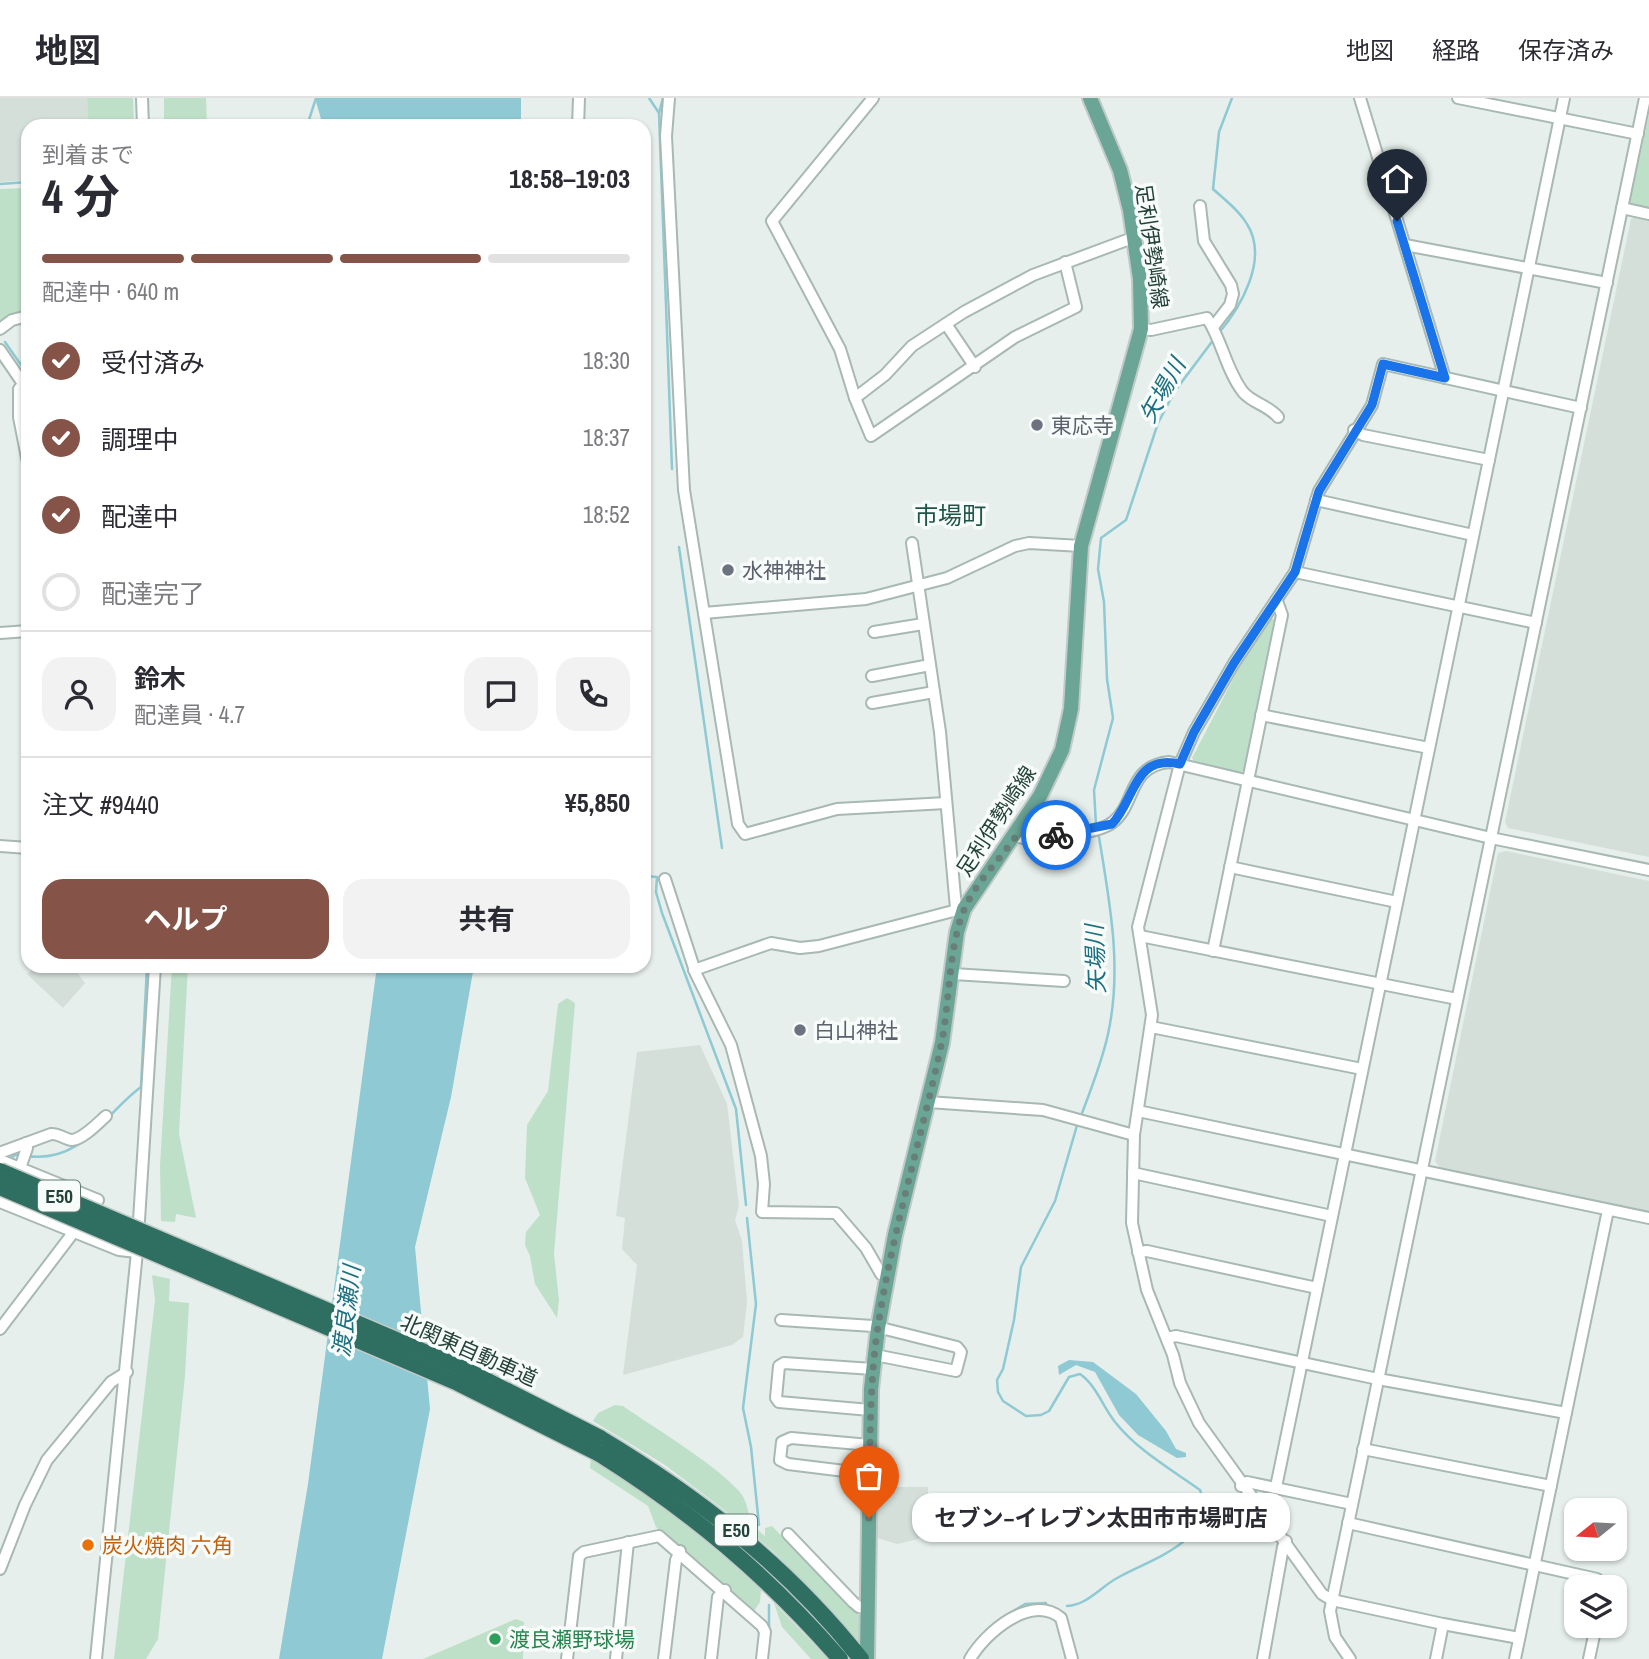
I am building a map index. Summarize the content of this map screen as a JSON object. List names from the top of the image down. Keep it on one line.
{"streets":{"highway":["E50","北関東自動車道"],"main road":["足利伊勢崎線"]},"districts":["市場町"],"water":["矢場川","渡良瀬川"],"places":["東応寺","水神神社","白山神社","セブン−イレブン太田市市場町店","炭火焼肉 六角","渡良瀬野球場"],"north":"left","page":{"header":"地図","nav":["地図","経路","保存済み"],"heading":["4 分","到着まで","18:58–19:03"],"panel":["鈴木","配達員 · 4.7","注文 #9440","¥5,850"],"bar":"配達中 · 640 m","list":[["受付済み","18:30"],["調理中","18:37"],["配達中","18:52"],"配達完了"],"buttons":["ヘルプ","共有"],"bubble":"セブン−イレブン太田市市場町店"}}
